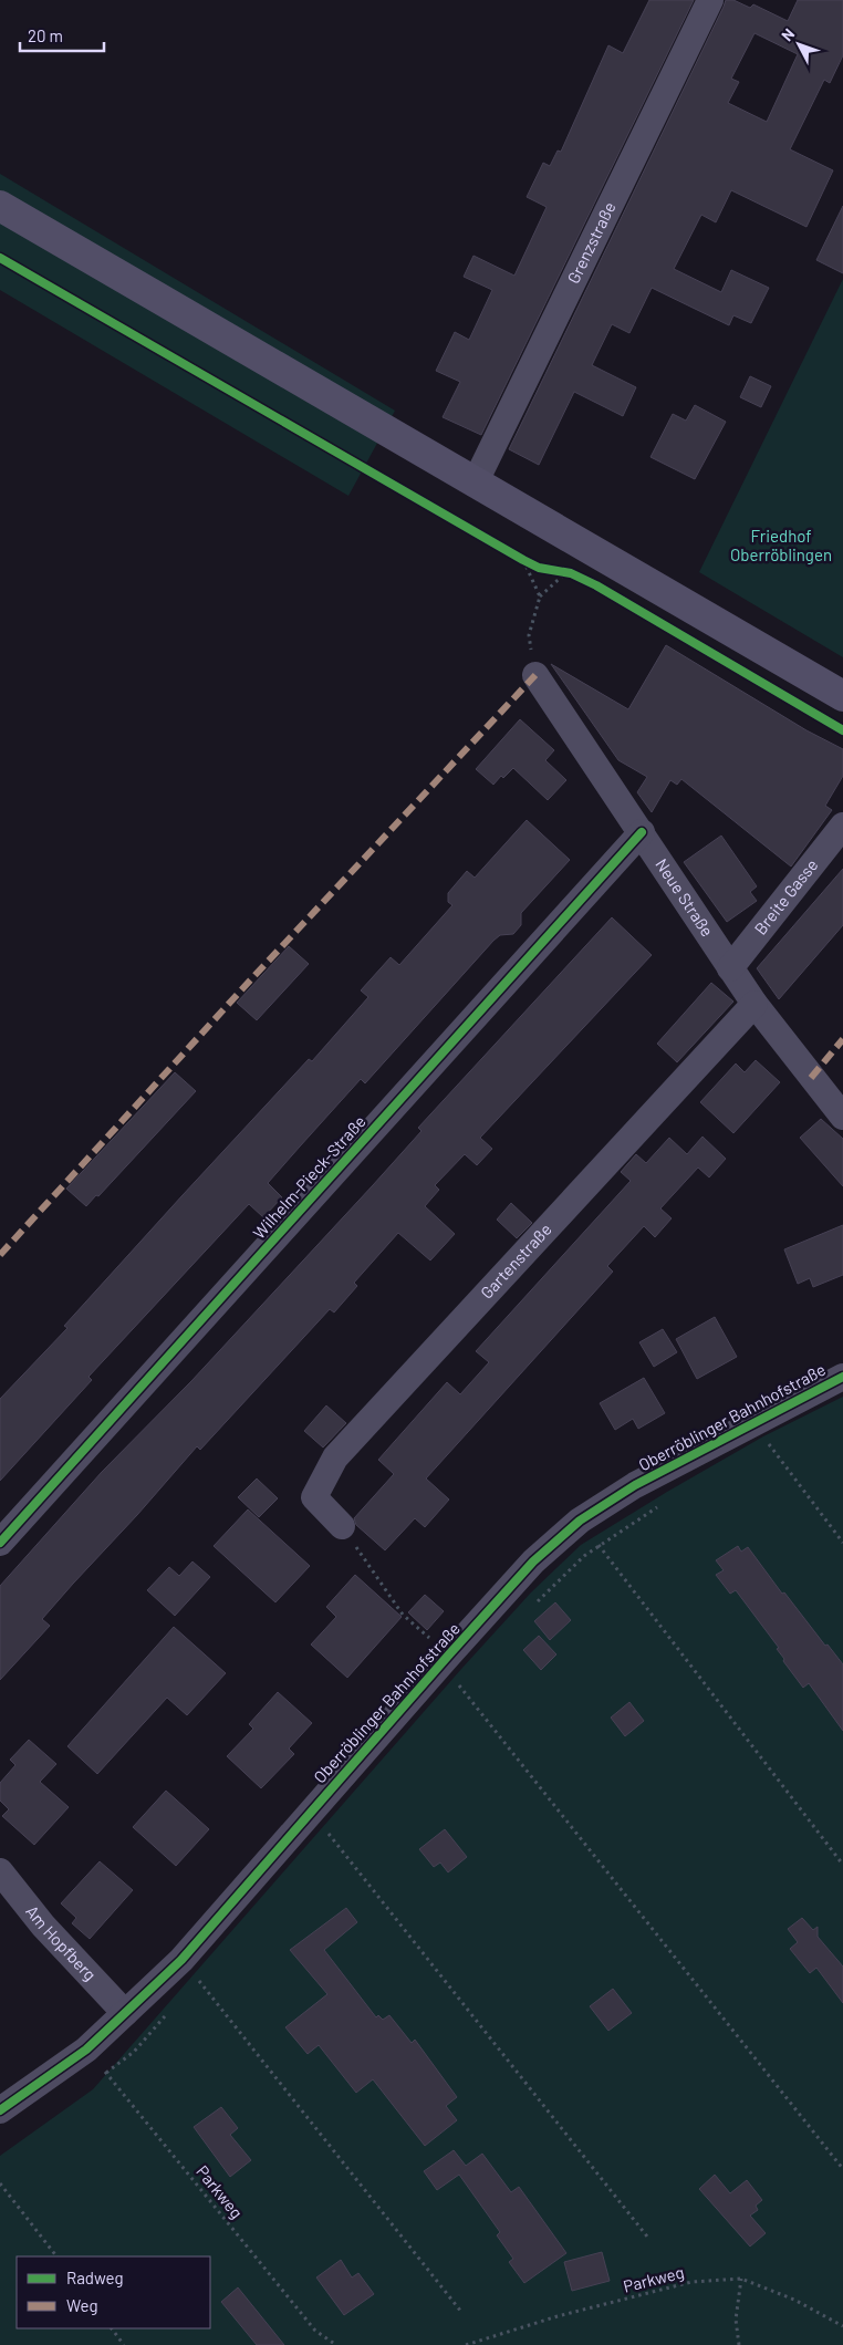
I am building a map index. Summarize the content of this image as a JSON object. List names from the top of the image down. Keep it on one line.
{"streets":{"street":["Grenzstraße","Breite Gasse","Neue Straße","Wilhelm-Pieck-Straße","Gartenstraße","Oberröblinger Bahnhofstraße","Am Hopfberg"],"path":["Parkweg"]},"crossings":[["Breite Gasse","Neue Straße"],["Neue Straße","Wilhelm-Pieck-Straße"],["Neue Straße","Gartenstraße"],["Oberröblinger Bahnhofstraße","Am Hopfberg"],["Oberröblinger Bahnhofstraße","Parkweg"]],"parks":["Friedhof Oberröblingen"],"legend":["Radweg","Weg"],"scale_bar":"20 m","north":"top left"}
